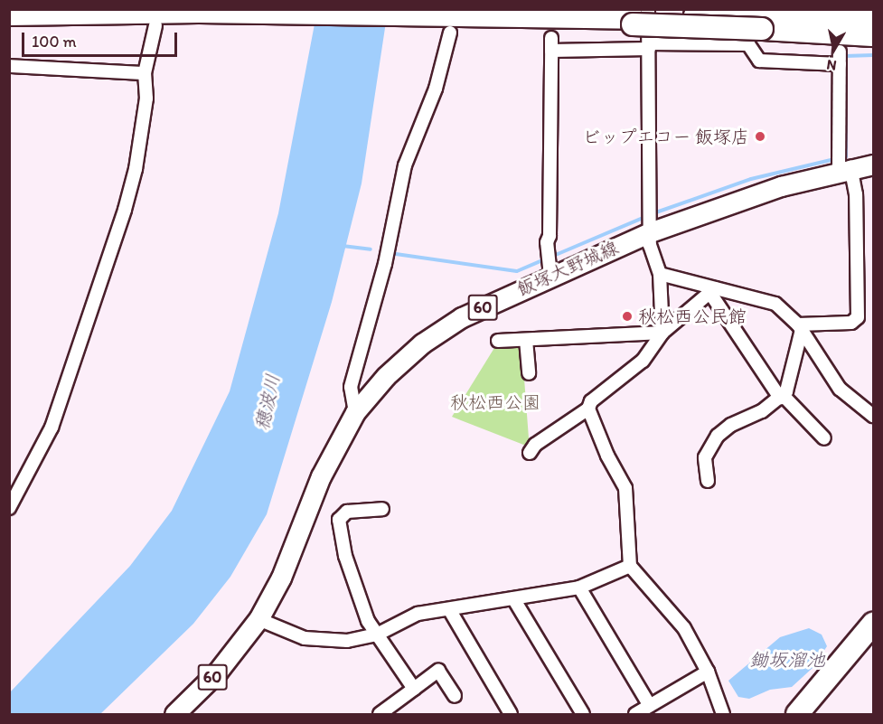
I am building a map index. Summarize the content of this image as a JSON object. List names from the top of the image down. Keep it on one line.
{"streets":{"main road":["飯塚大野城線","60"]},"water":["穂波川","鋤坂溜池"],"parks":["秋松西公園"],"places":["ビップエコー 飯塚店","秋松西公民館"],"scale_bar":"100 m","north":"bottom"}
